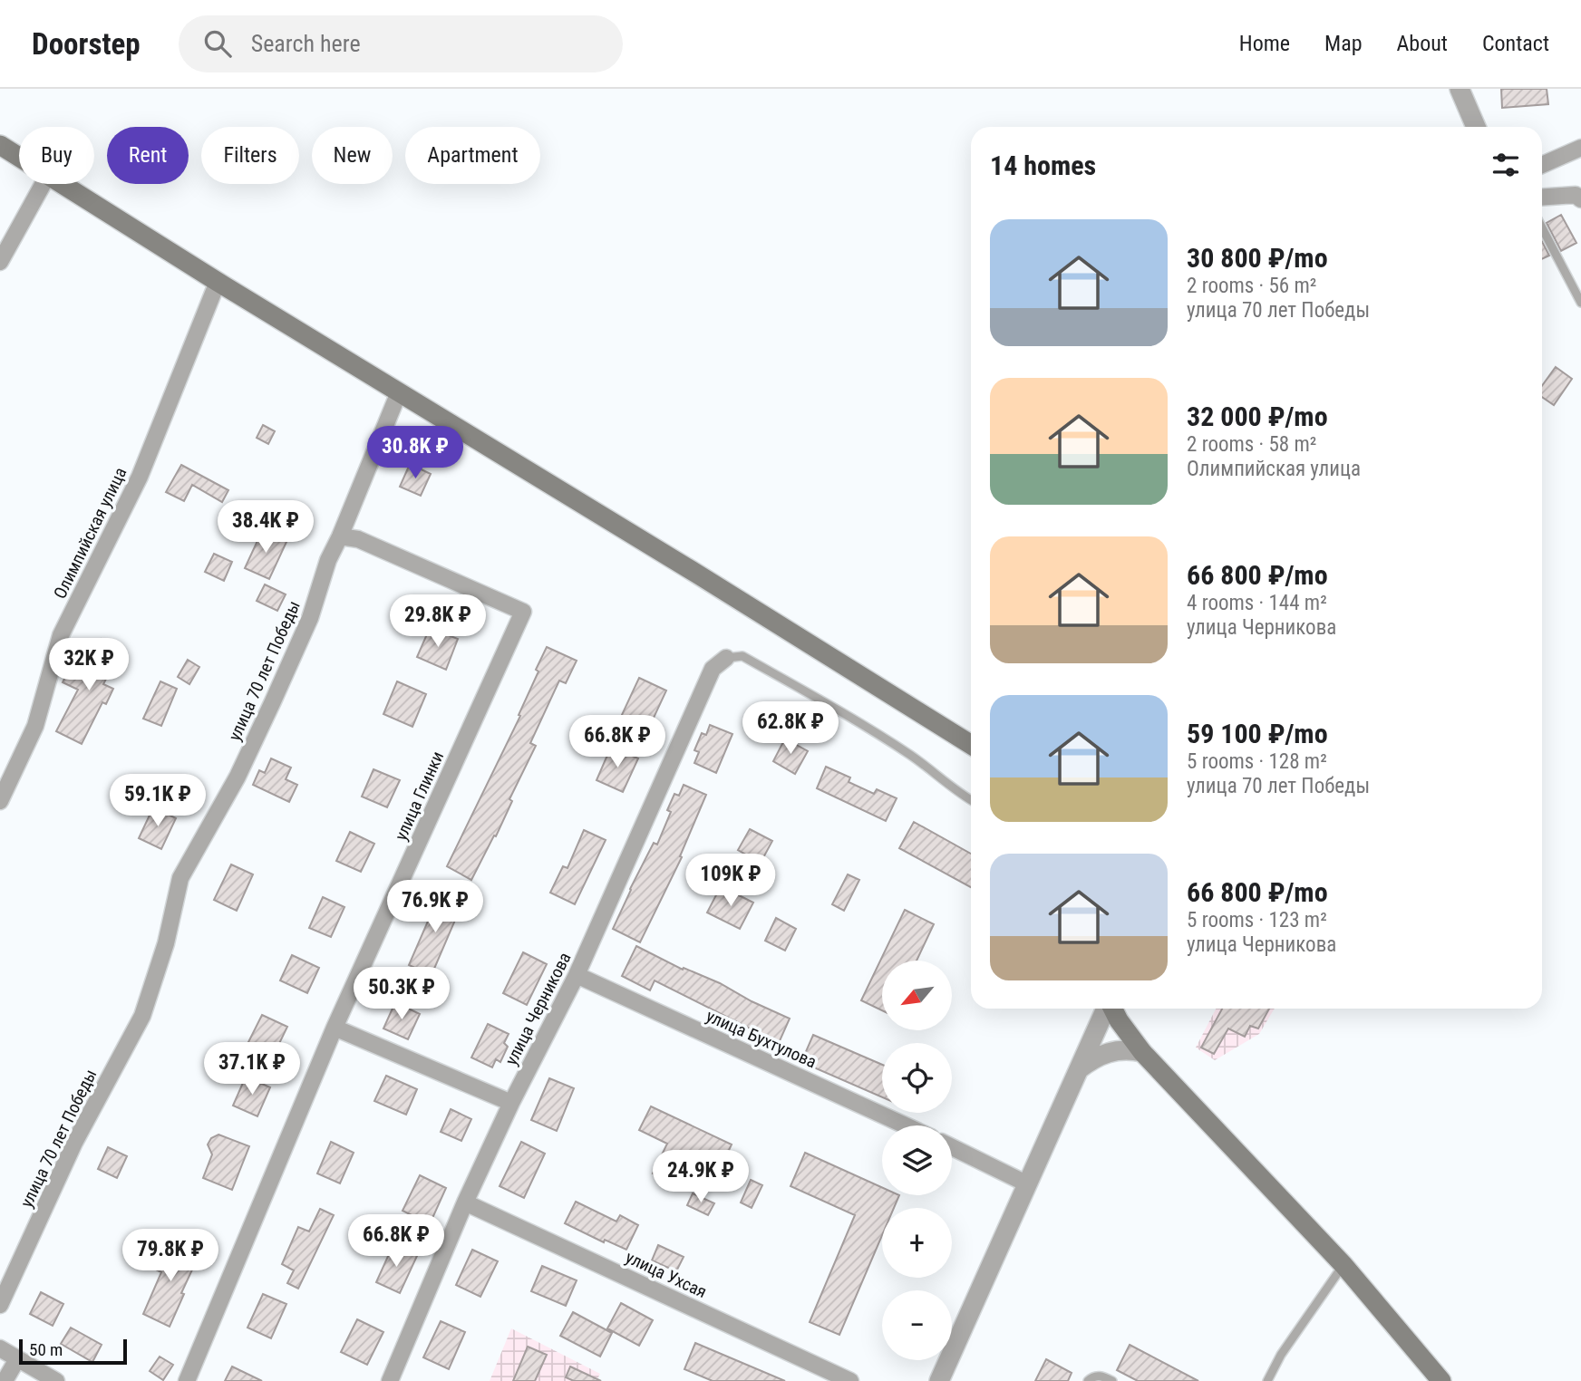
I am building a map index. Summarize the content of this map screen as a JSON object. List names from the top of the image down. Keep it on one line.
{"streets":{"street":["Олимпийская улица","улица 70 лет Победы","улица Глинки","улица Черникова","улица Бухтулова","улица Ухсая"]},"crossings":[["улица 70 лет Победы","улица Глинки"],["улица Черникова","улица Бухтулова"],["улица Черникова","улица Ухсая"]],"scale_bar":"50 m","north":"bottom left","page":{"header":"Doorstep","search":"Search here","nav":["Home","Map","About","Contact"],"chip":["Buy","Rent","Filters","New","Apartment"],"heading":"14 homes","list":[{"name":"30 800 ₽/mo","note":"2 rooms · 56 m² · улица 70 лет Победы"},{"name":"32 000 ₽/mo","note":"2 rooms · 58 m² · Олимпийская улица"},{"name":"66 800 ₽/mo","note":"4 rooms · 144 m² · улица Черникова"},{"name":"59 100 ₽/mo","note":"5 rooms · 128 m² · улица 70 лет Победы"},{"name":"66 800 ₽/mo","note":"5 rooms · 123 m² · улица Черникова"}],"price":["30.8K ₽","38.4K ₽","29.8K ₽","32K ₽","62.8K ₽","66.8K ₽","59.1K ₽","109K ₽","76.9K ₽","50.3K ₽","37.1K ₽","24.9K ₽","66.8K ₽","79.8K ₽"],"map_buttons":["+","−"],"scale":"50 m"}}
